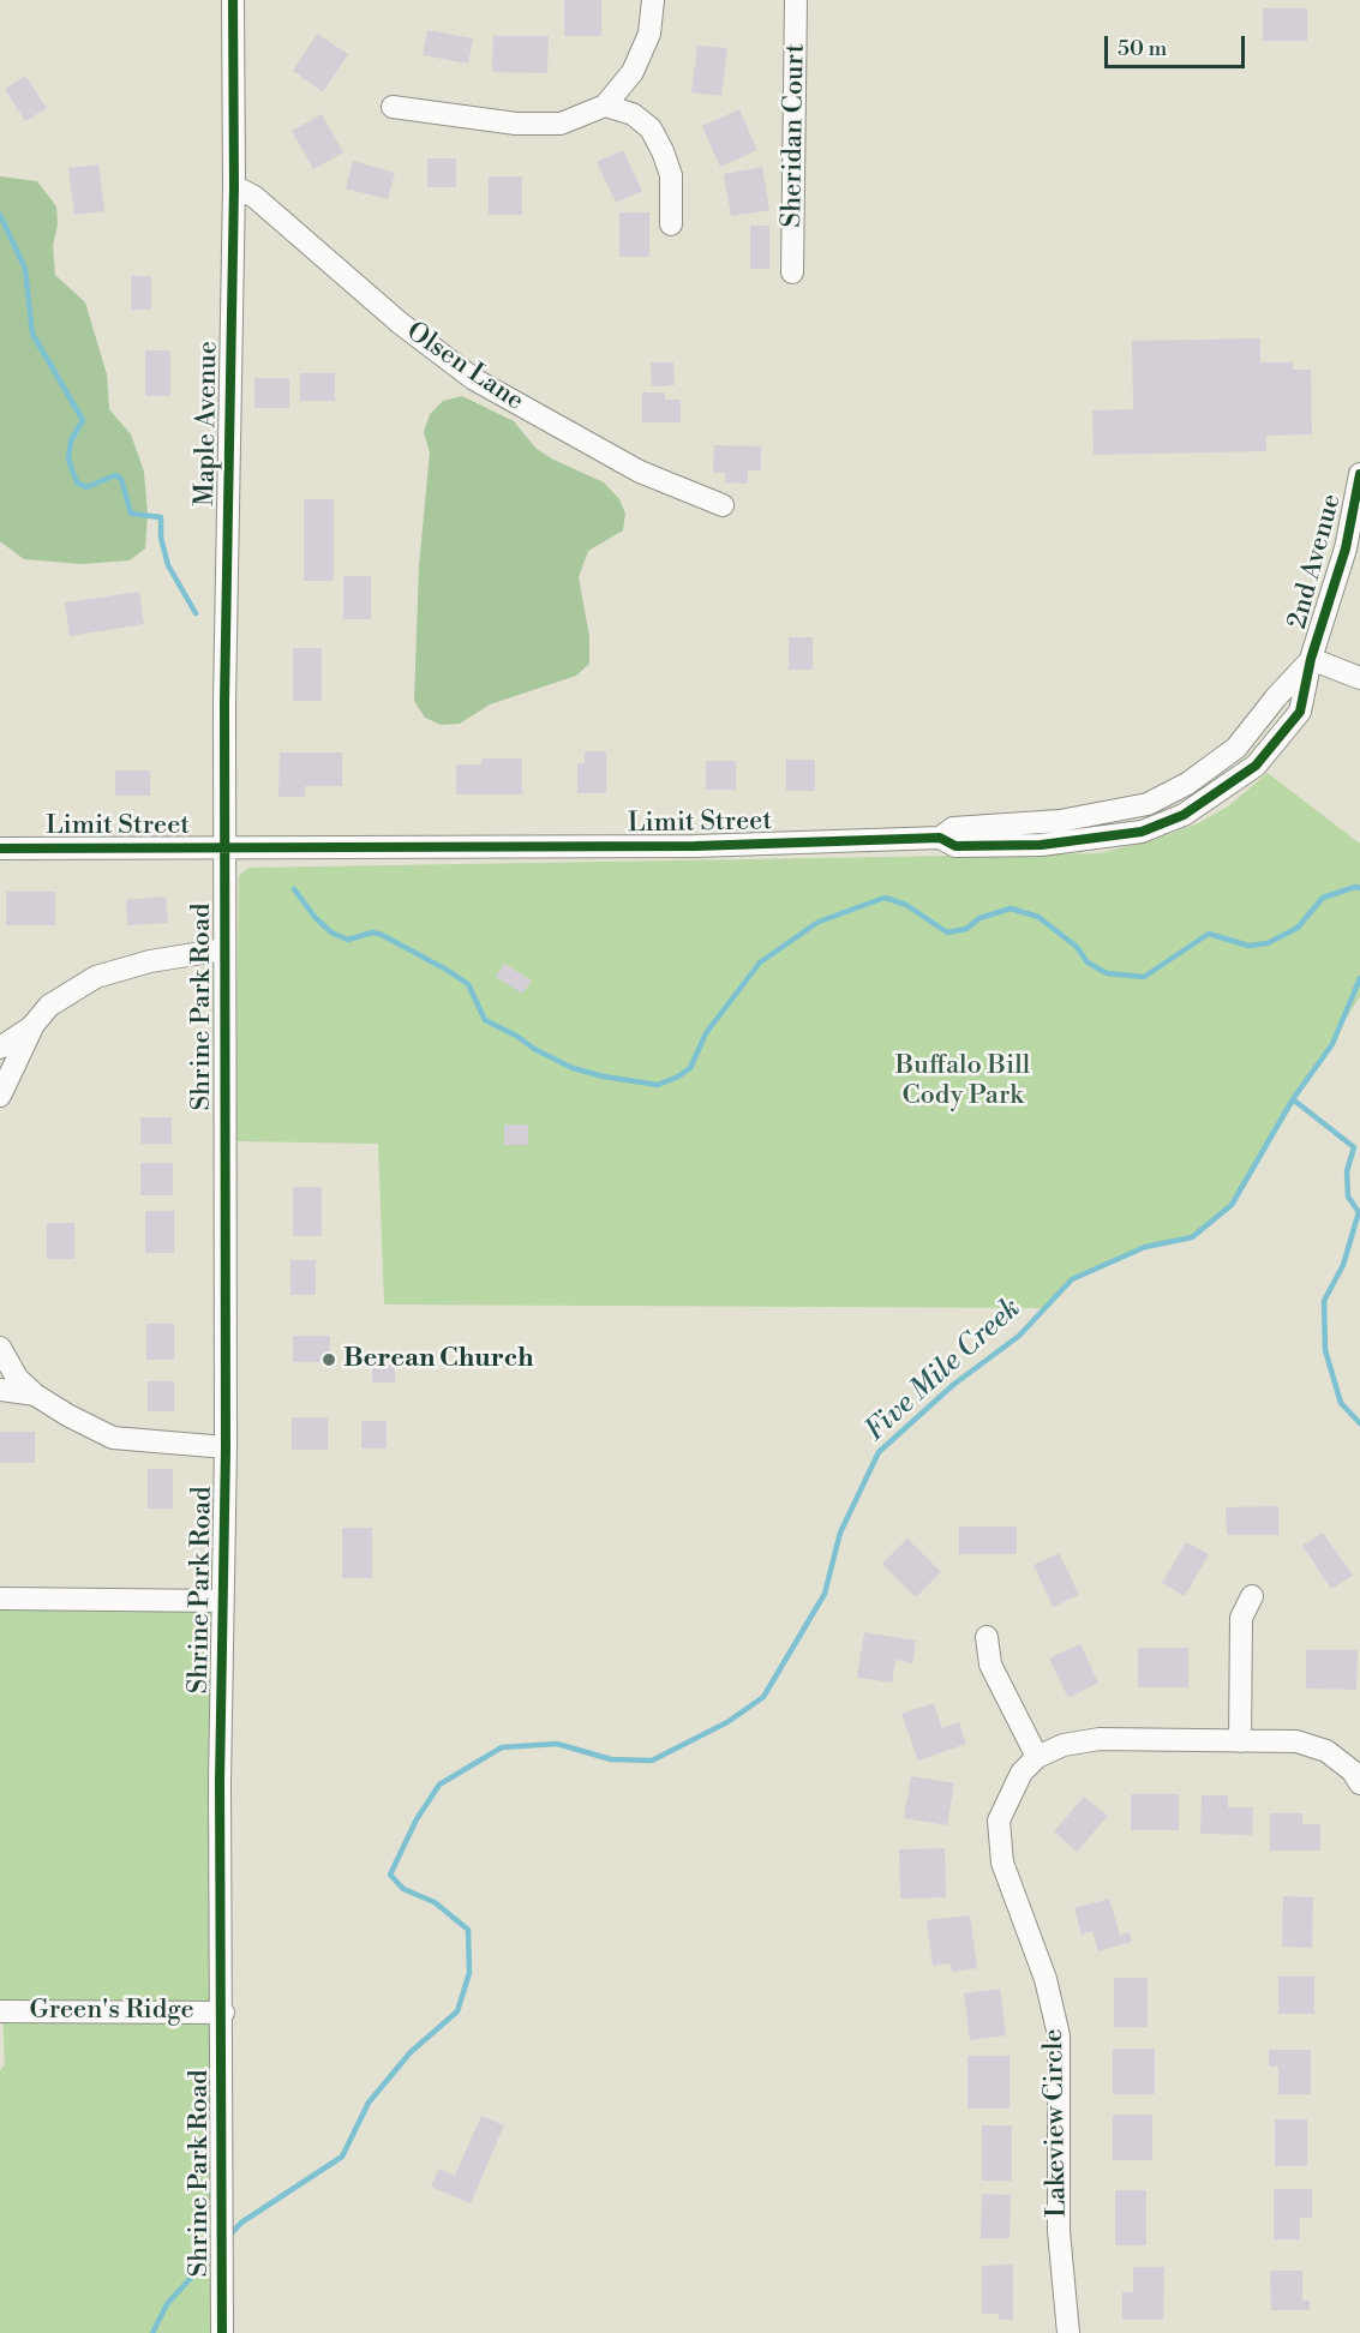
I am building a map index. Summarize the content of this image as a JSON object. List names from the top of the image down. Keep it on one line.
{"streets":{"street":["Sheridan Court","Olsen Lane","Maple Avenue","2nd Avenue","Limit Street","Shrine Park Road","Green's Ridge","Lakeview Circle"]},"crossings":[["Olsen Lane","Maple Avenue"],["Maple Avenue","Limit Street"],["Maple Avenue","Shrine Park Road"],["2nd Avenue","Limit Street"],["Limit Street","Shrine Park Road"],["Shrine Park Road","Green's Ridge"]],"water":["Five Mile Creek"],"parks":["Buffalo Bill Cody Park"],"places":["Berean Church"],"scale_bar":"50 m"}
